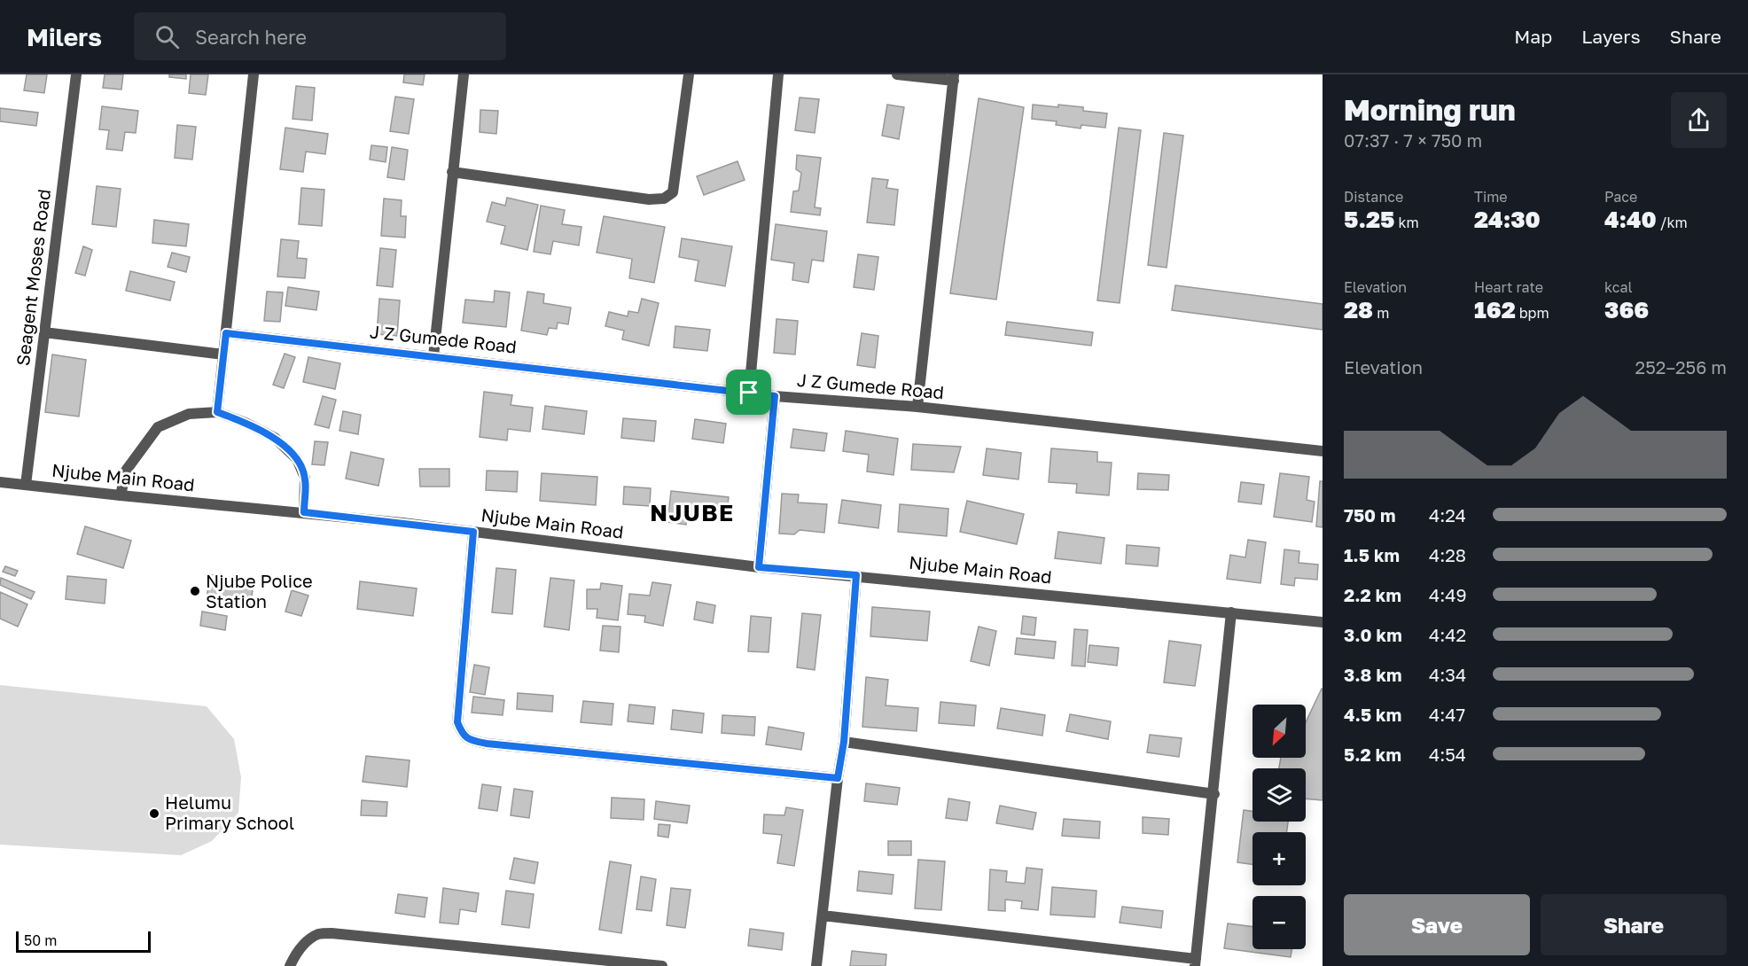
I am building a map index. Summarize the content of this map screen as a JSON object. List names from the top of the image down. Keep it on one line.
{"streets":{"street":["Seagent Moses Road","J Z Gumede Road","Njube Main Road"]},"crossings":[["Seagent Moses Road","Njube Main Road"]],"districts":["NJUBE"],"places":["Njube Police Station","Helumu Primary School"],"scale_bar":"50 m","north":"bottom left","page":{"header":"Milers","search":"Search here","nav":["Map","Layers","Share"],"heading":["Morning run","07:37 · 7 × 750 m"],"stats":[["Distance","5.25 km"],["Time","24:30"],["Pace","4:40 /km"],["Elevation","28 m"],["Heart rate","162 bpm"],["kcal","366"]],"chart":["Elevation","252–256 m"],"list":[{"name":"750 m","note":"4:24"},{"name":"1.5 km","note":"4:28"},{"name":"2.2 km","note":"4:49"},{"name":"3.0 km","note":"4:42"},{"name":"3.8 km","note":"4:34"},{"name":"4.5 km","note":"4:47"},{"name":"5.2 km","note":"4:54"}],"map_buttons":["+","−"],"buttons":["Save","Share"],"scale":"50 m"}}
